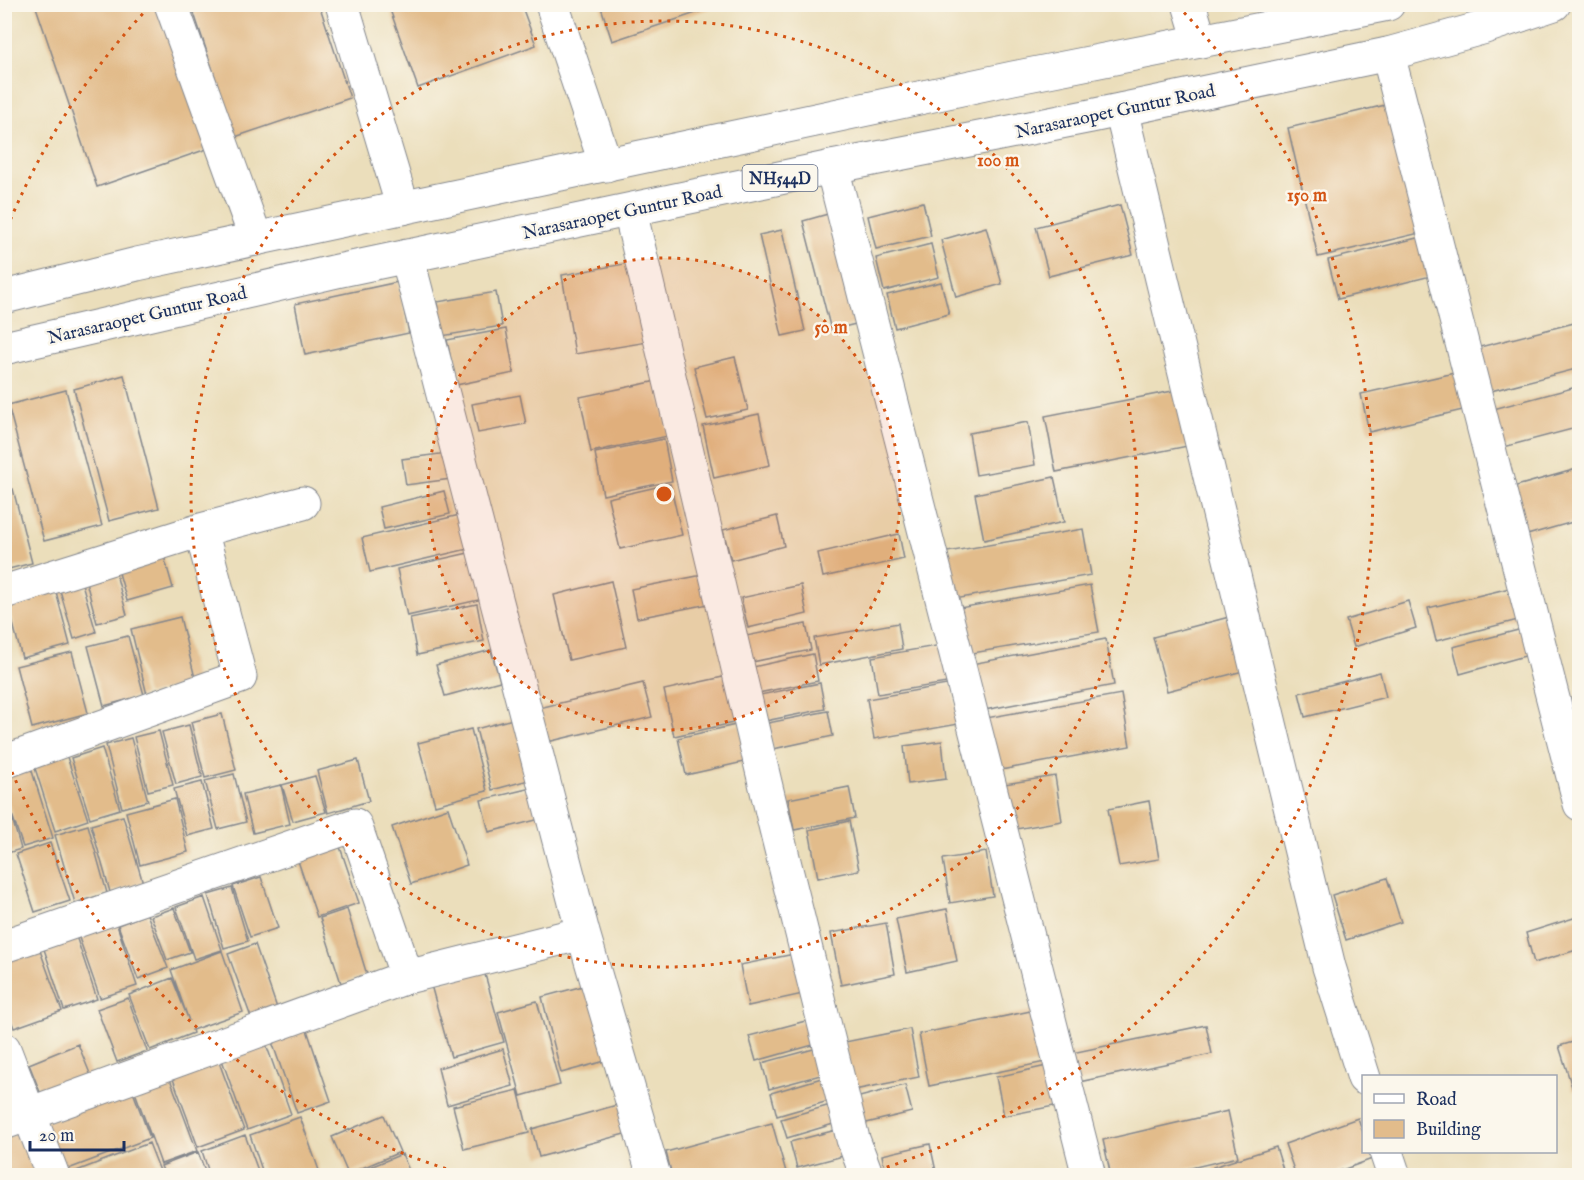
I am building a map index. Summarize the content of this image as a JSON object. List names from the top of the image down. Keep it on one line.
{"streets":{"main road":["Narasaraopet Guntur Road","NH544D"]},"legend":["Road","Building"],"scale_bar":"20 m","rings":["100 m","150 m","50 m"]}
